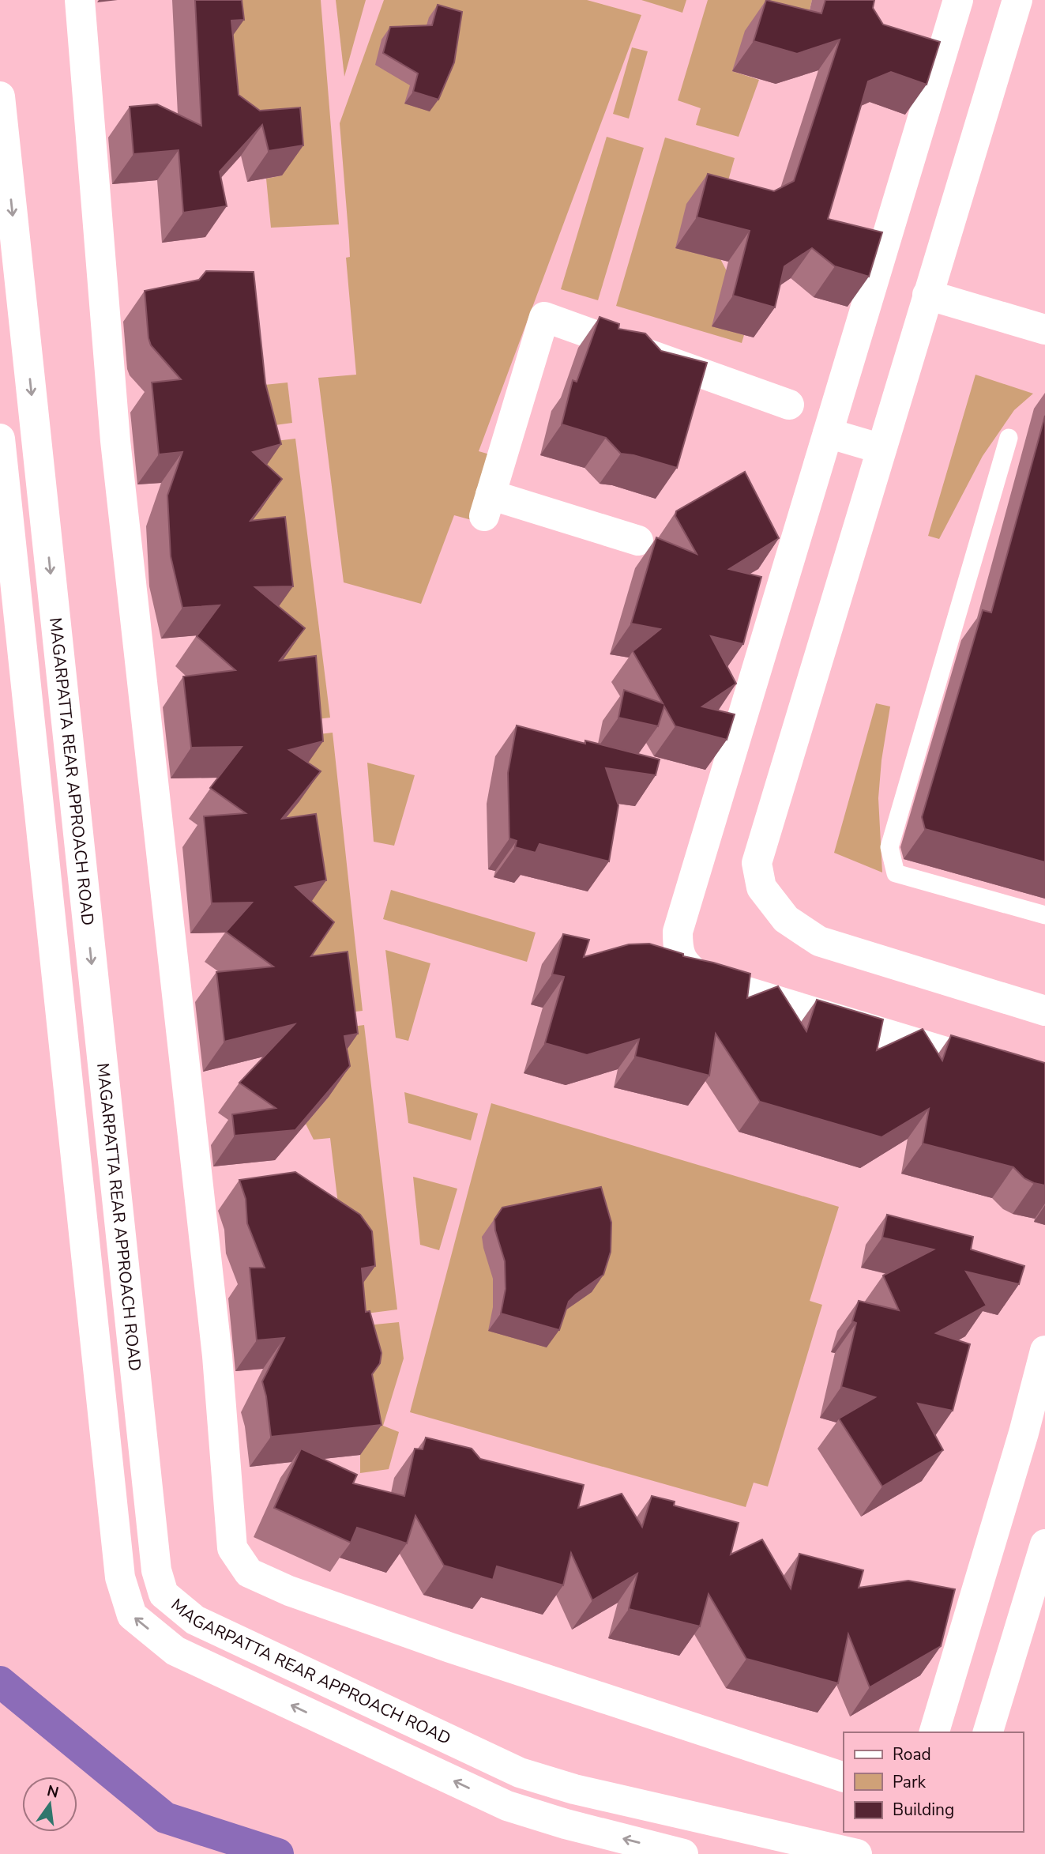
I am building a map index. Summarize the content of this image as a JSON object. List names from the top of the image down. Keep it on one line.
{"streets":{"street":["MAGARPATTA REAR APPROACH ROAD"]},"legend":["Road","Park","Building"],"north":"top"}
